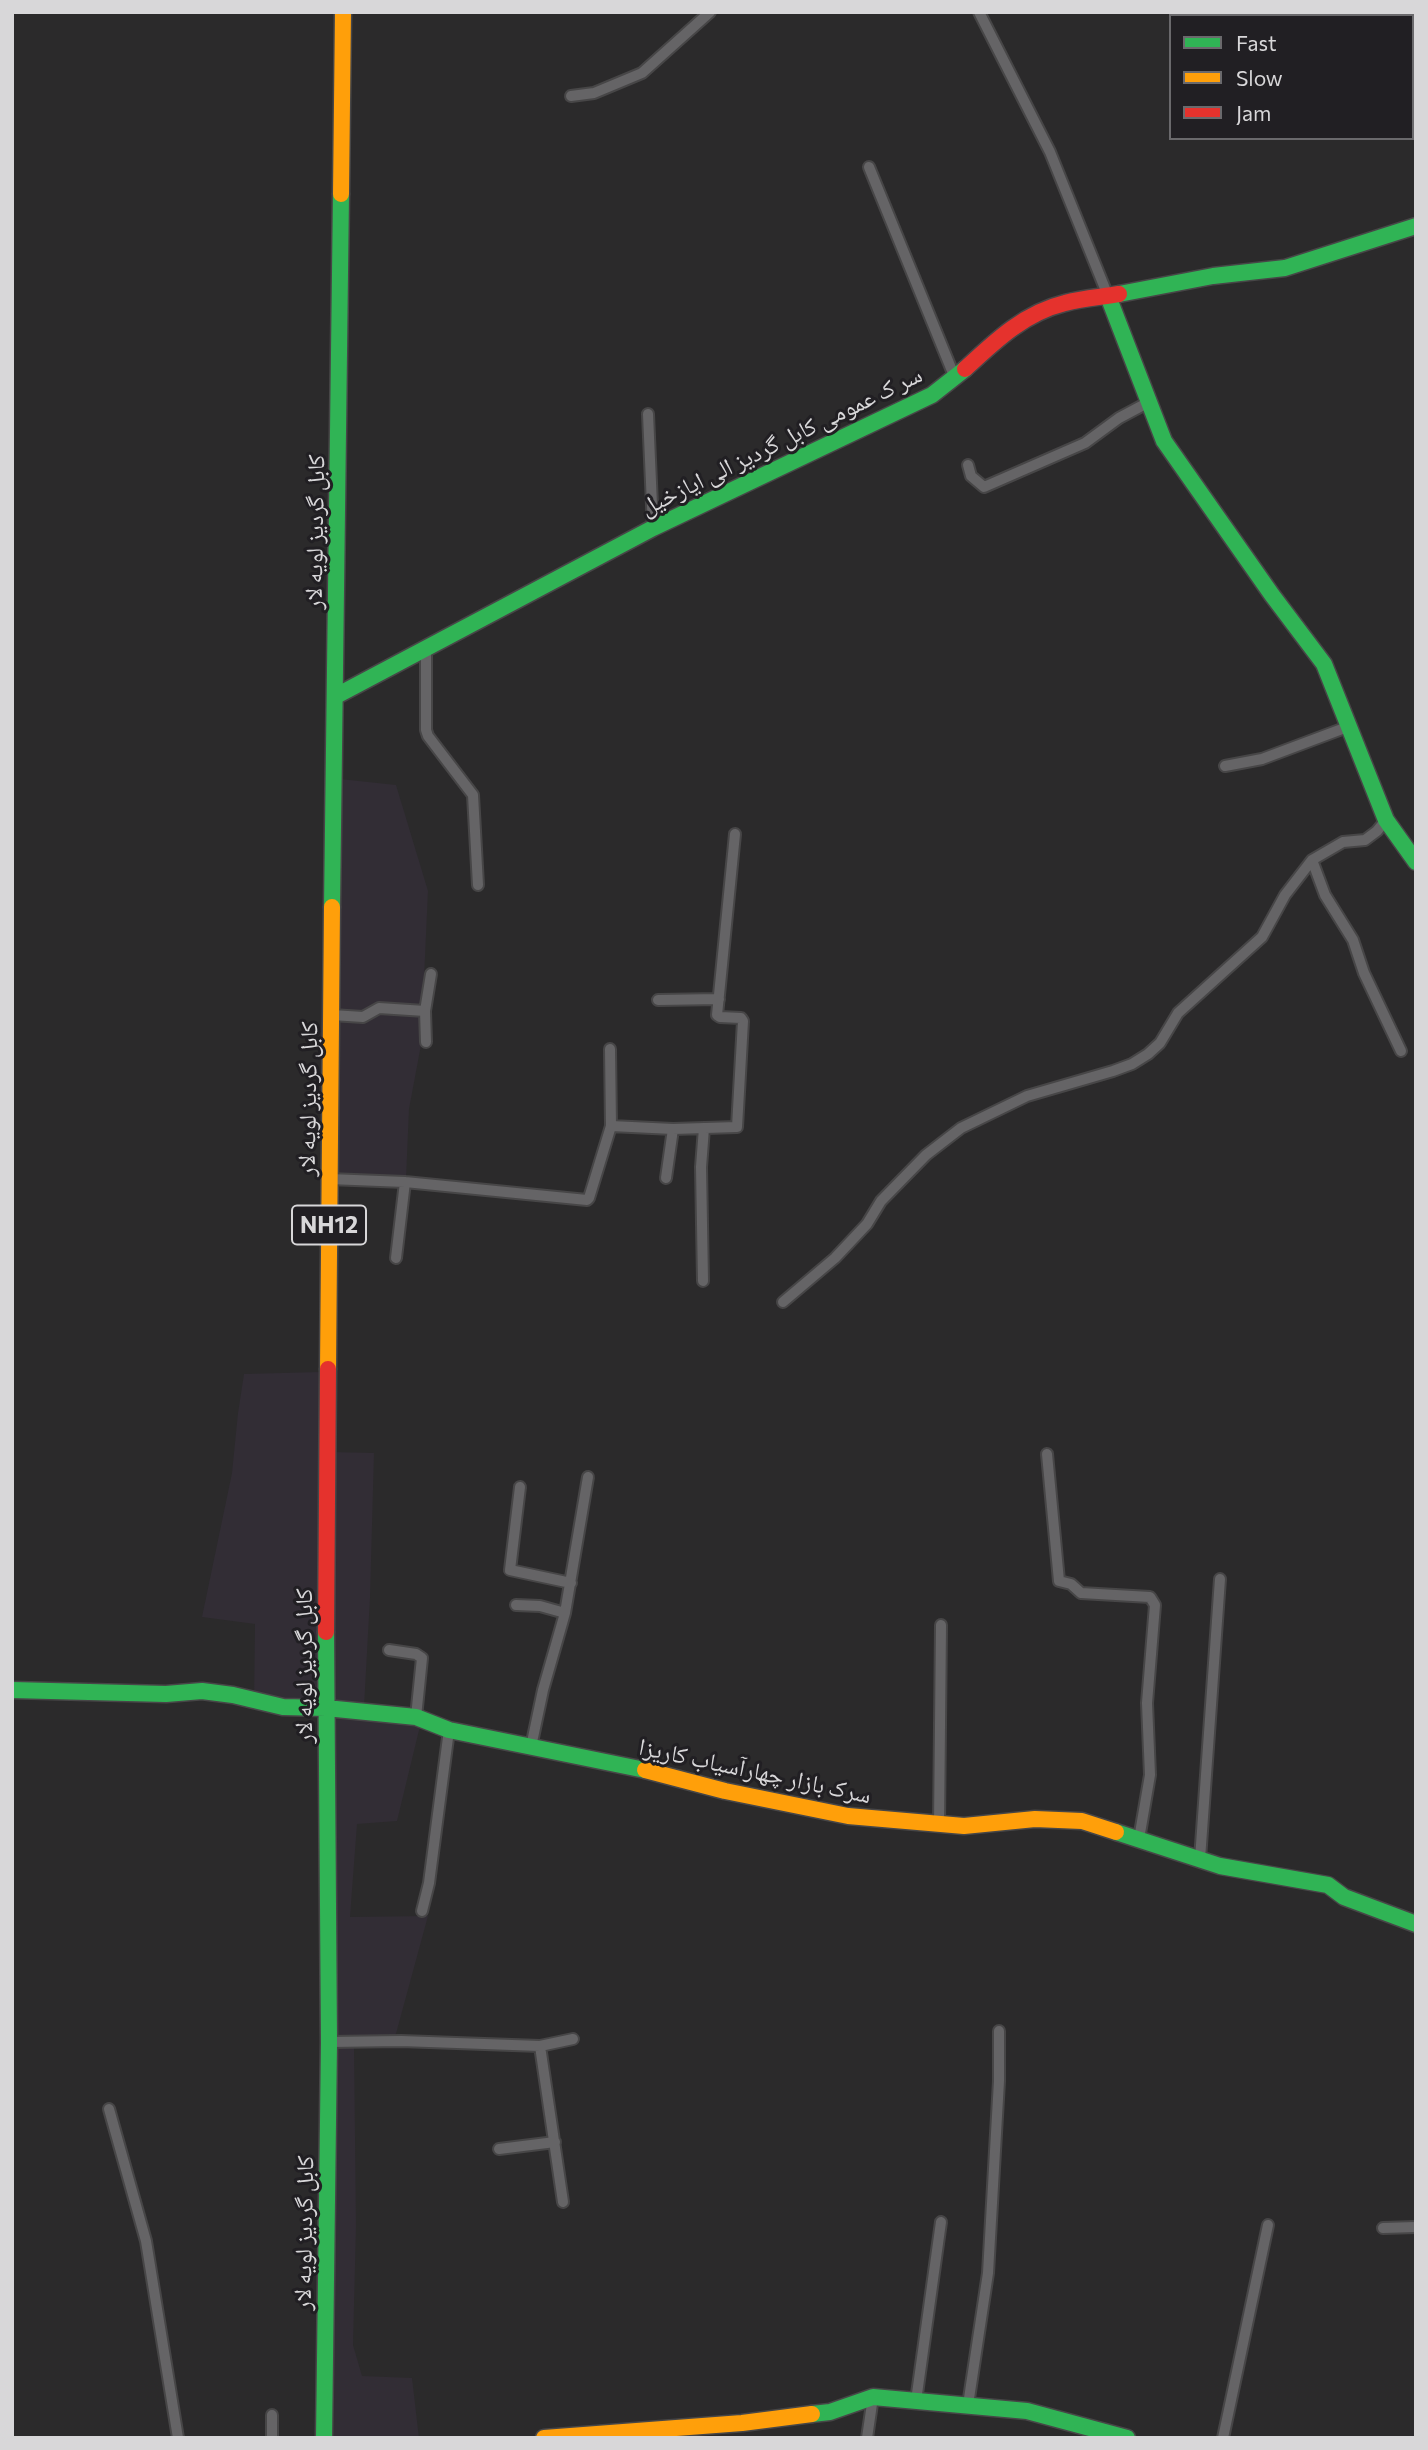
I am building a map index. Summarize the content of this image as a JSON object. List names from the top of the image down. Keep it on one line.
{"streets":{"main road":["سر ک عمومی کابل گردیز الی ایازخیل","کابل گردیز لویه لار","NH12","سرک بازار چهارآسیاب کاریزا"]},"crossings":[["سر ک عمومی کابل گردیز الی ایازخیل","کابل گردیز لویه لار"],["کابل گردیز لویه لار","سرک بازار چهارآسیاب کاریزا"]],"legend":["Fast","Slow","Jam"]}
